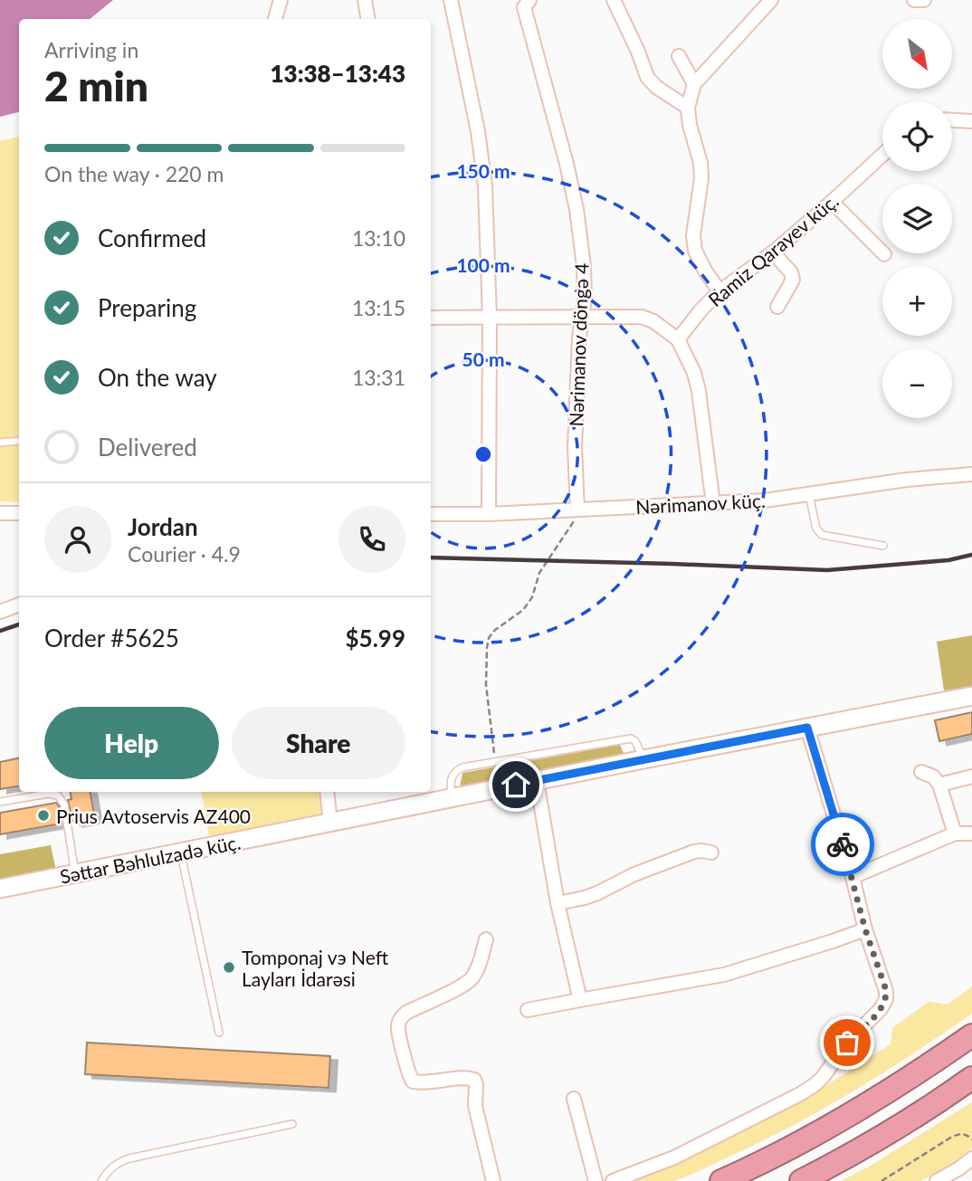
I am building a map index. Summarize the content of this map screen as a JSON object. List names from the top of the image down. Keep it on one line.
{"streets":{"main road":["Səttar Bəhlulzadə küç."],"street":["Ramiz Qarayev küç.","Nərimanov döngə 4","Nərimanov küç."]},"crossings":[["Nərimanov döngə 4","Nərimanov küç."]],"places":["Prius Avtoservis AZ400","Tomponaj vэ Neft Layları İdarəsi"],"north":"bottom right","page":{"map_buttons":["+","−"],"heading":["2 min","Arriving in","13:38–13:43"],"panel":["Jordan","Courier · 4.9","Order #5625","$5.99"],"bar":"On the way · 220 m","list":[["Confirmed","13:10"],["Preparing","13:15"],["On the way","13:31"],"Delivered"],"buttons":["Help","Share"]},"rings":["150 m","100 m","50 m"]}
